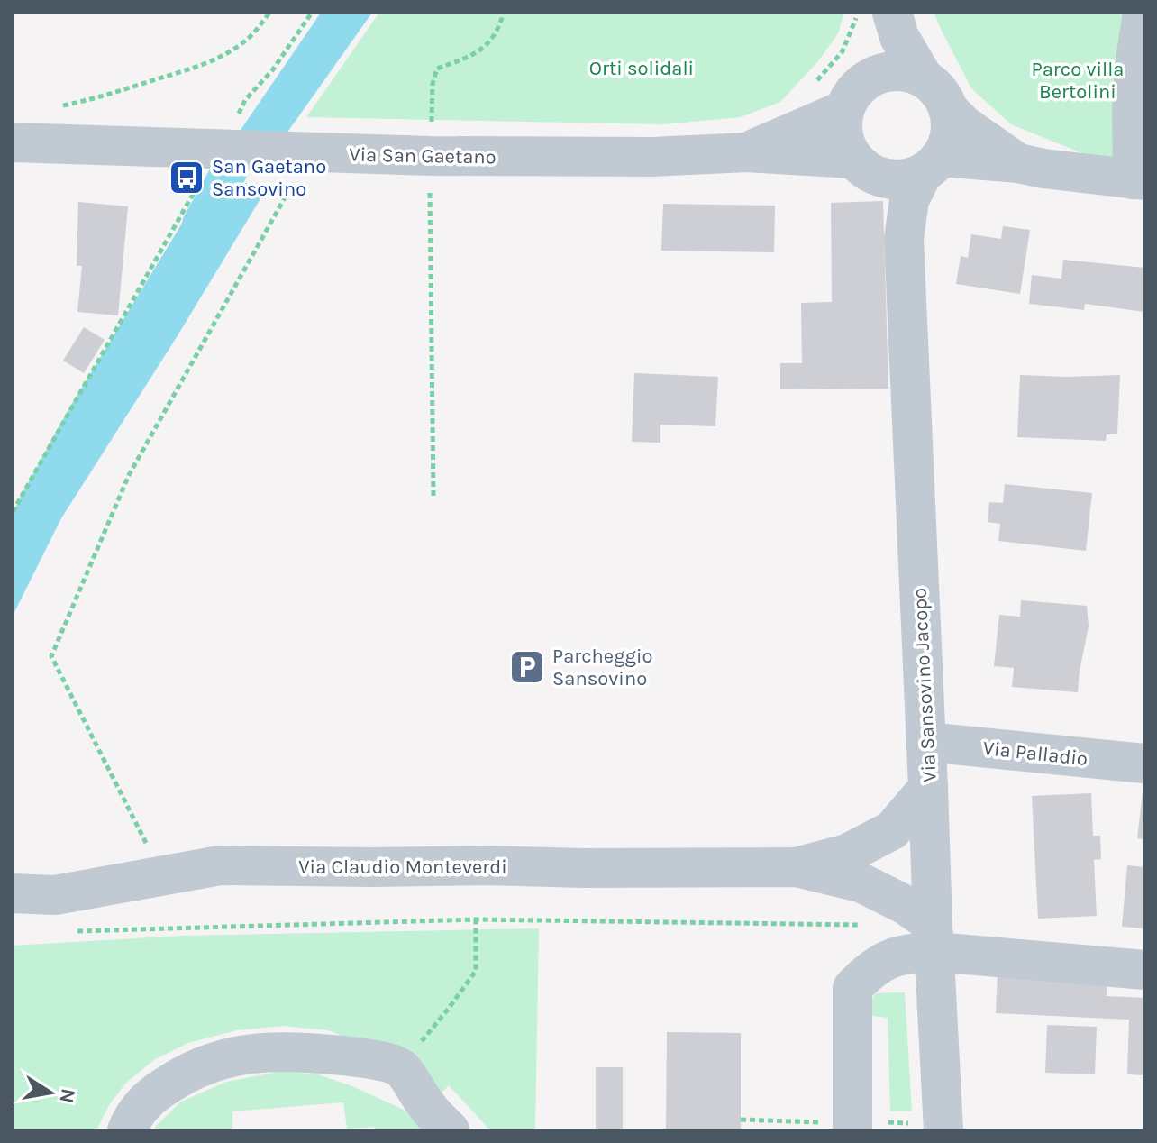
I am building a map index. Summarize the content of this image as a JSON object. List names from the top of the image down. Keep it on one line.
{"streets":{"street":["Via San Gaetano","Via Sansovino Jacopo","Via Palladio","Via Claudio Monteverdi"]},"crossings":[["Via San Gaetano","Via Sansovino Jacopo"],["Via Sansovino Jacopo","Via Palladio"],["Via Sansovino Jacopo","Via Claudio Monteverdi"]],"parks":["Orti solidali","Parco villa Bertolini"],"places":{"bus stop":["San Gaetano Sansovino"],"parking":["Parcheggio Sansovino"]},"north":"right"}
